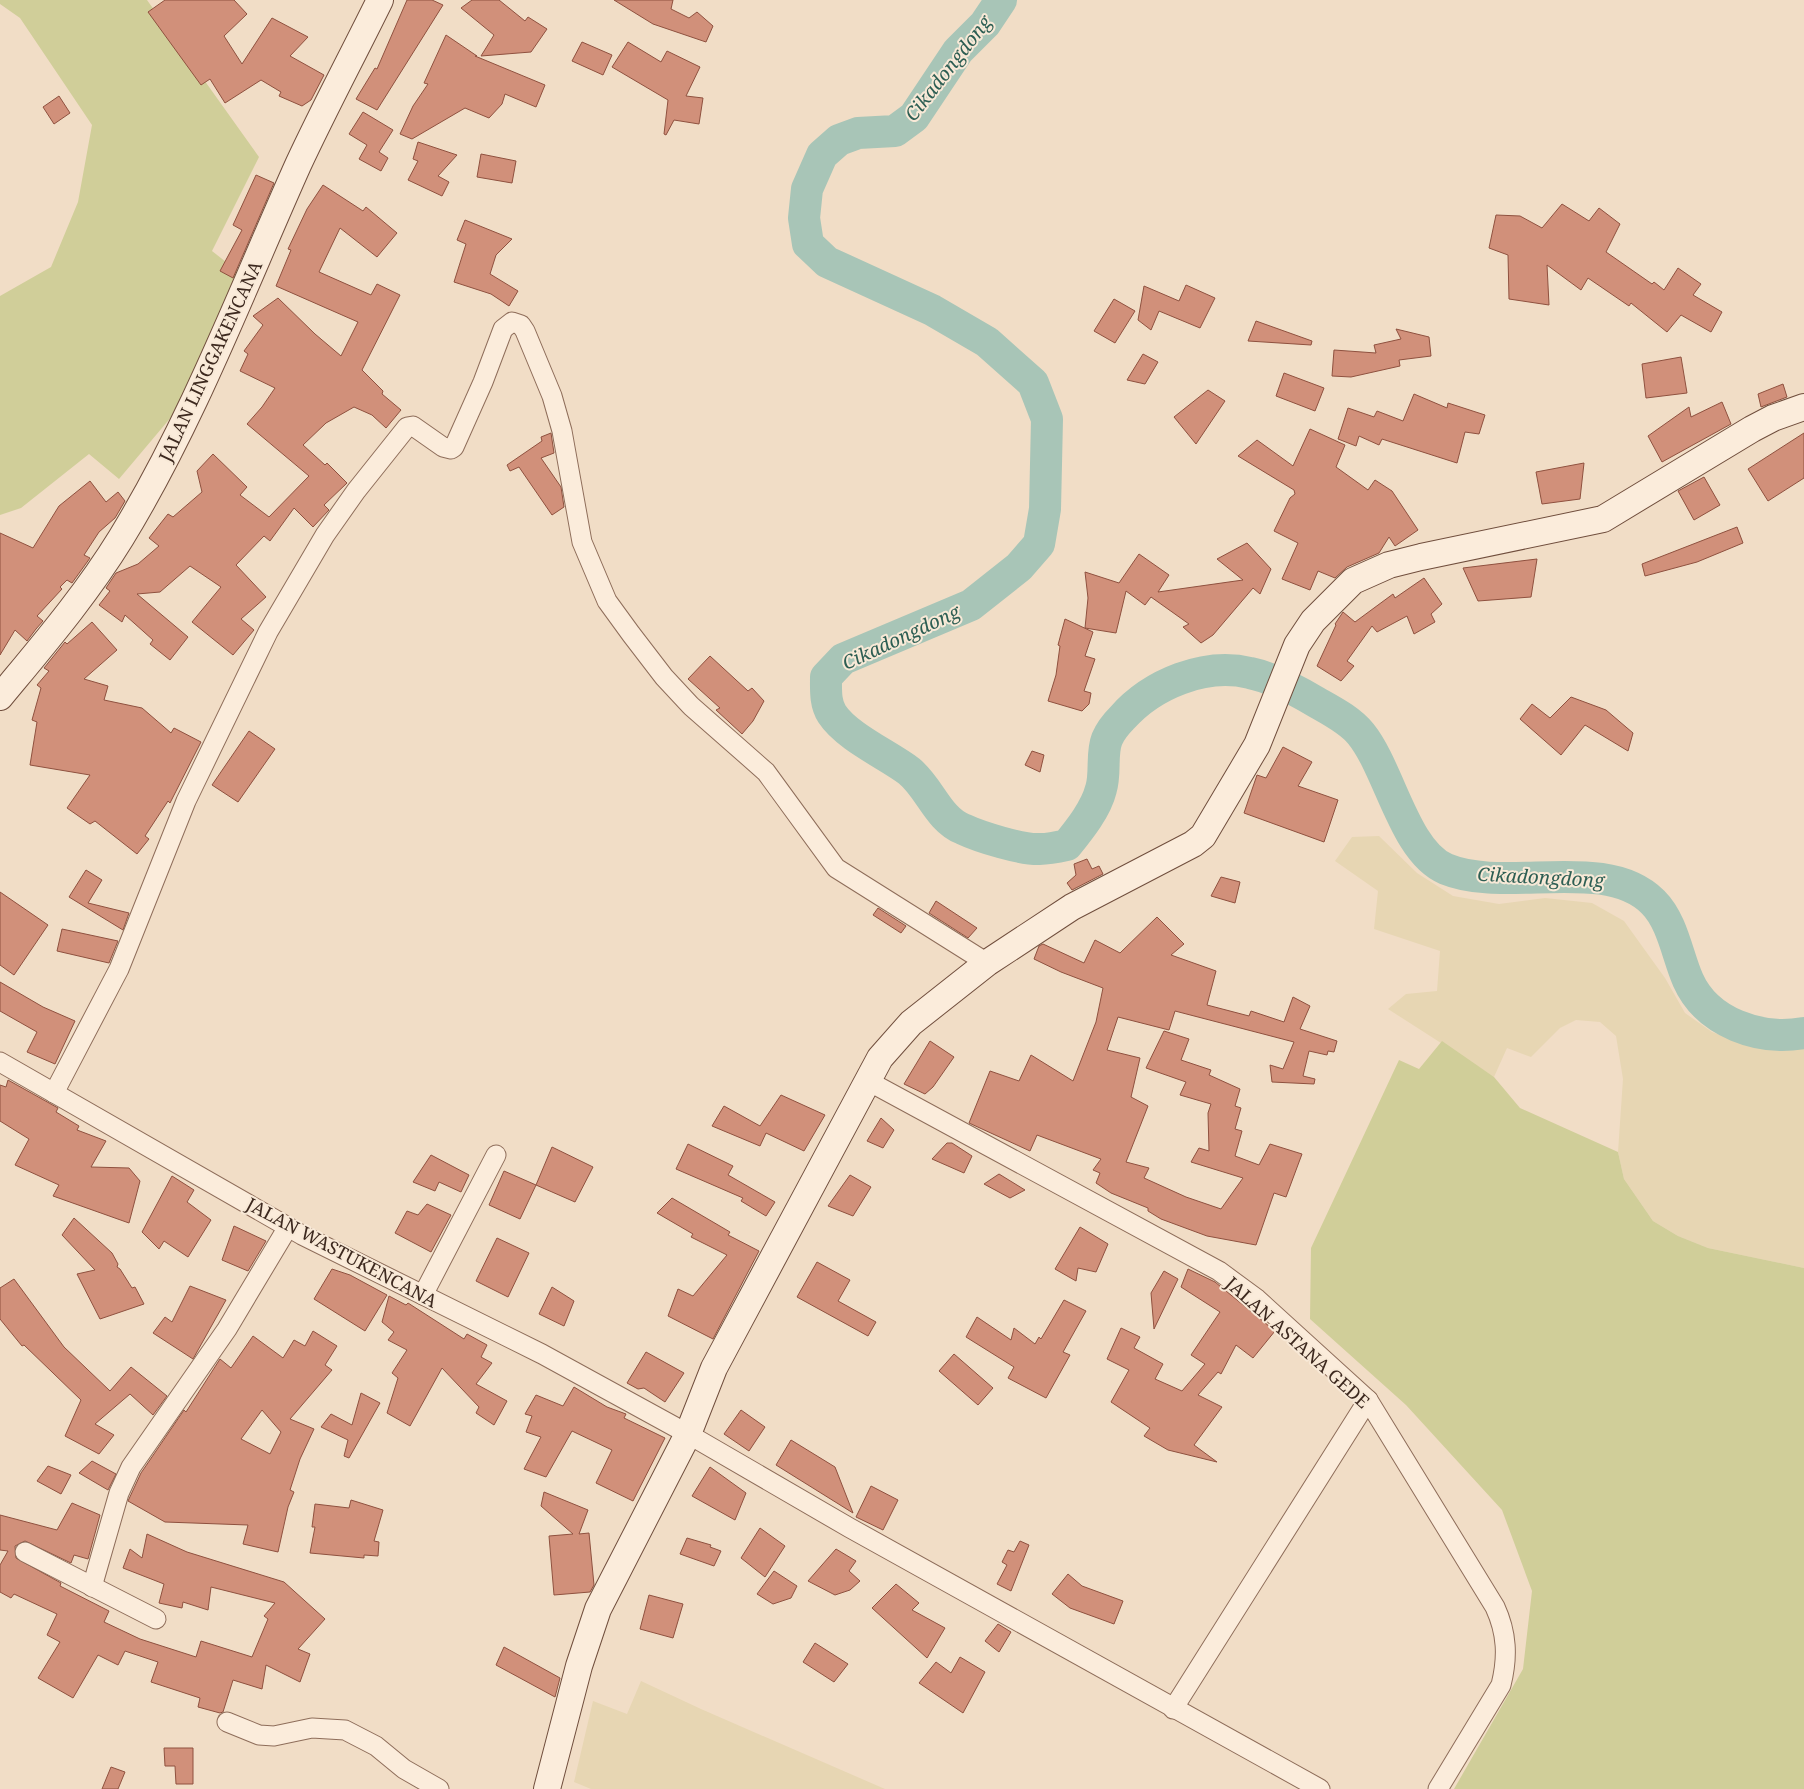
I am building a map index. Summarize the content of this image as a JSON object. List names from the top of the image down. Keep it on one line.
{"streets":{"street":["JALAN LINGGAKENCANA","JALAN WASTUKENCANA","JALAN ASTANA GEDE"]},"water":["Cikadongdong"]}
